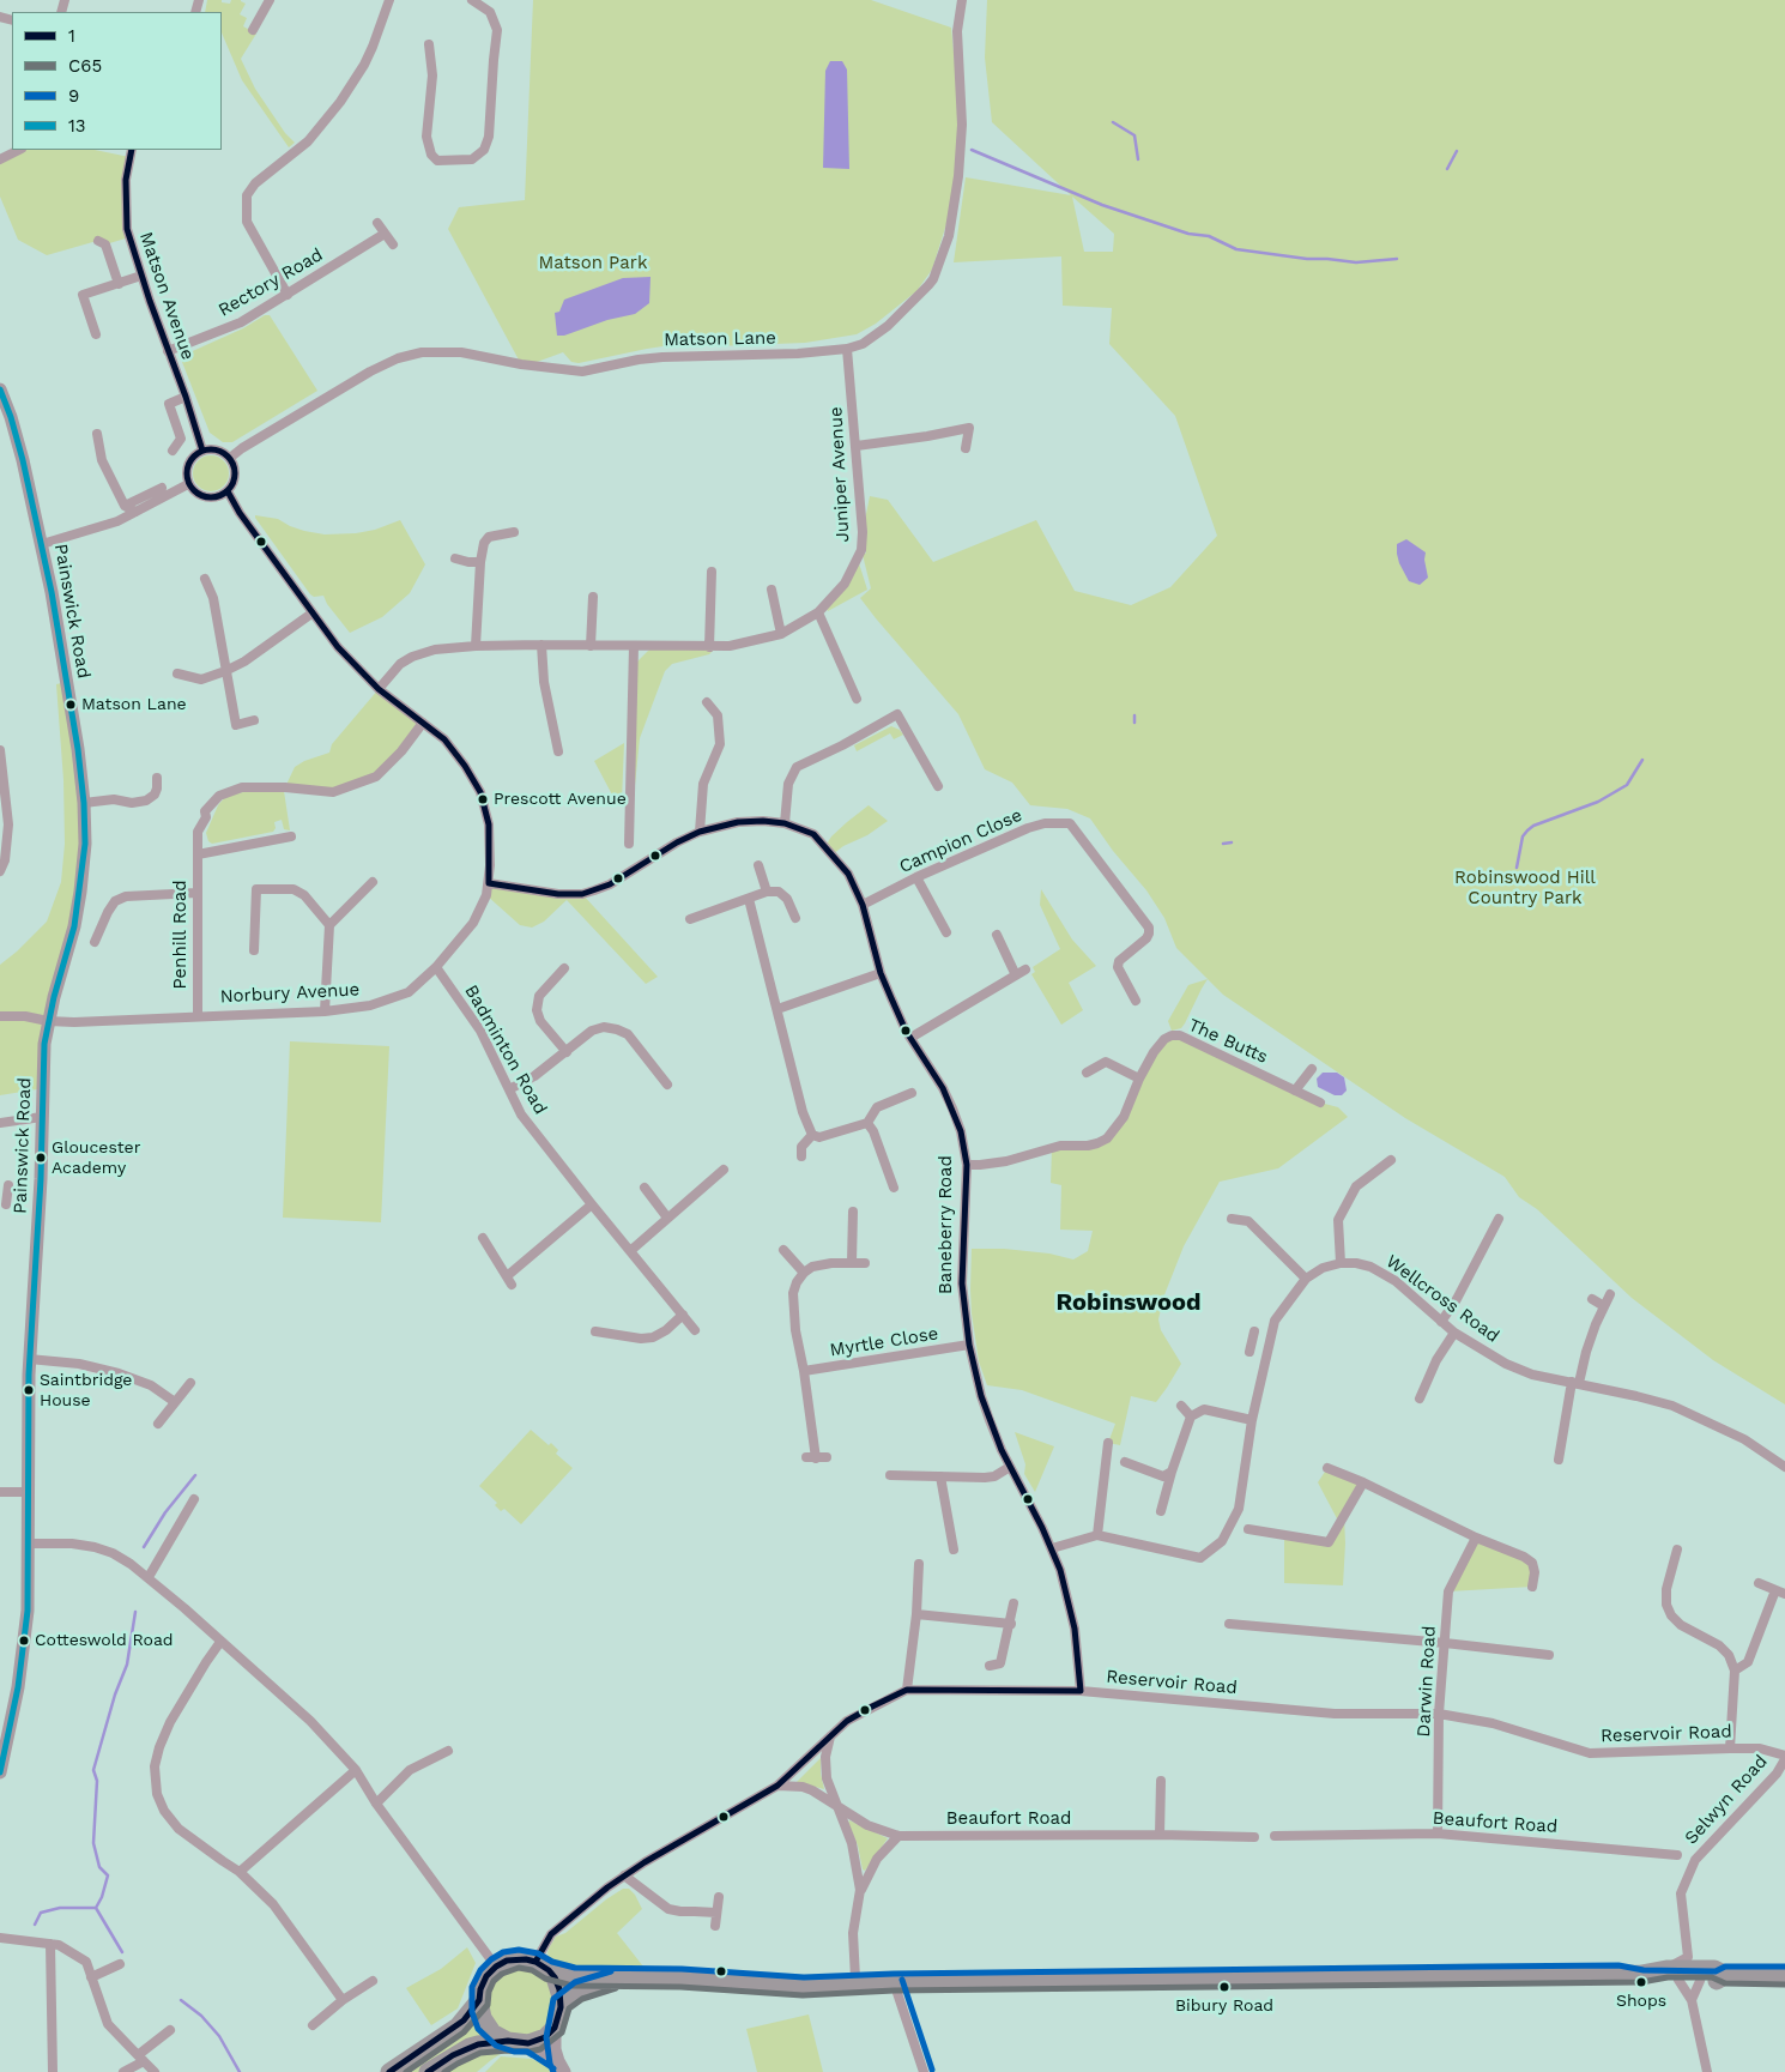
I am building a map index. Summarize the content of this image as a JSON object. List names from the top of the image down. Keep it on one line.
{"streets":{"main road":["Painswick Road"],"street":["Rectory Road","Matson Avenue","Matson Lane","Juniper Avenue","Campion Close","Penhill Road","Norbury Avenue","The Butts","Badminton Road","Baneberry Road","Wellcross Road","Myrtle Close","Darwin Road","Reservoir Road","Selwyn Road","Beaufort Road"]},"crossings":[["Rectory Road","Matson Avenue"],["Matson Avenue","Matson Lane"],["Matson Avenue","Norbury Avenue"],["Matson Lane","Juniper Avenue"],["Matson Lane","Norbury Avenue"],["Juniper Avenue","Norbury Avenue"],["Painswick Road","Norbury Avenue"],["Campion Close","Baneberry Road"],["Penhill Road","Norbury Avenue"],["Norbury Avenue","Badminton Road"],["Norbury Avenue","Baneberry Road"],["The Butts","Baneberry Road"],["Baneberry Road","Myrtle Close"],["Baneberry Road","Reservoir Road"],["Darwin Road","Reservoir Road"],["Darwin Road","Beaufort Road"],["Reservoir Road","Selwyn Road"],["Reservoir Road","Beaufort Road"]],"districts":["Robinswood"],"parks":["Matson Park","Robinswood Hill Country Park"],"places":["Matson Lane","Prescott Avenue","Gloucester Academy","Saintbridge House","Cotteswold Road","Shops","Bibury Road"],"lines":["transit line 1","transit line 13","transit line 9","transit line C65"],"legend":["1","C65","9","13"]}
